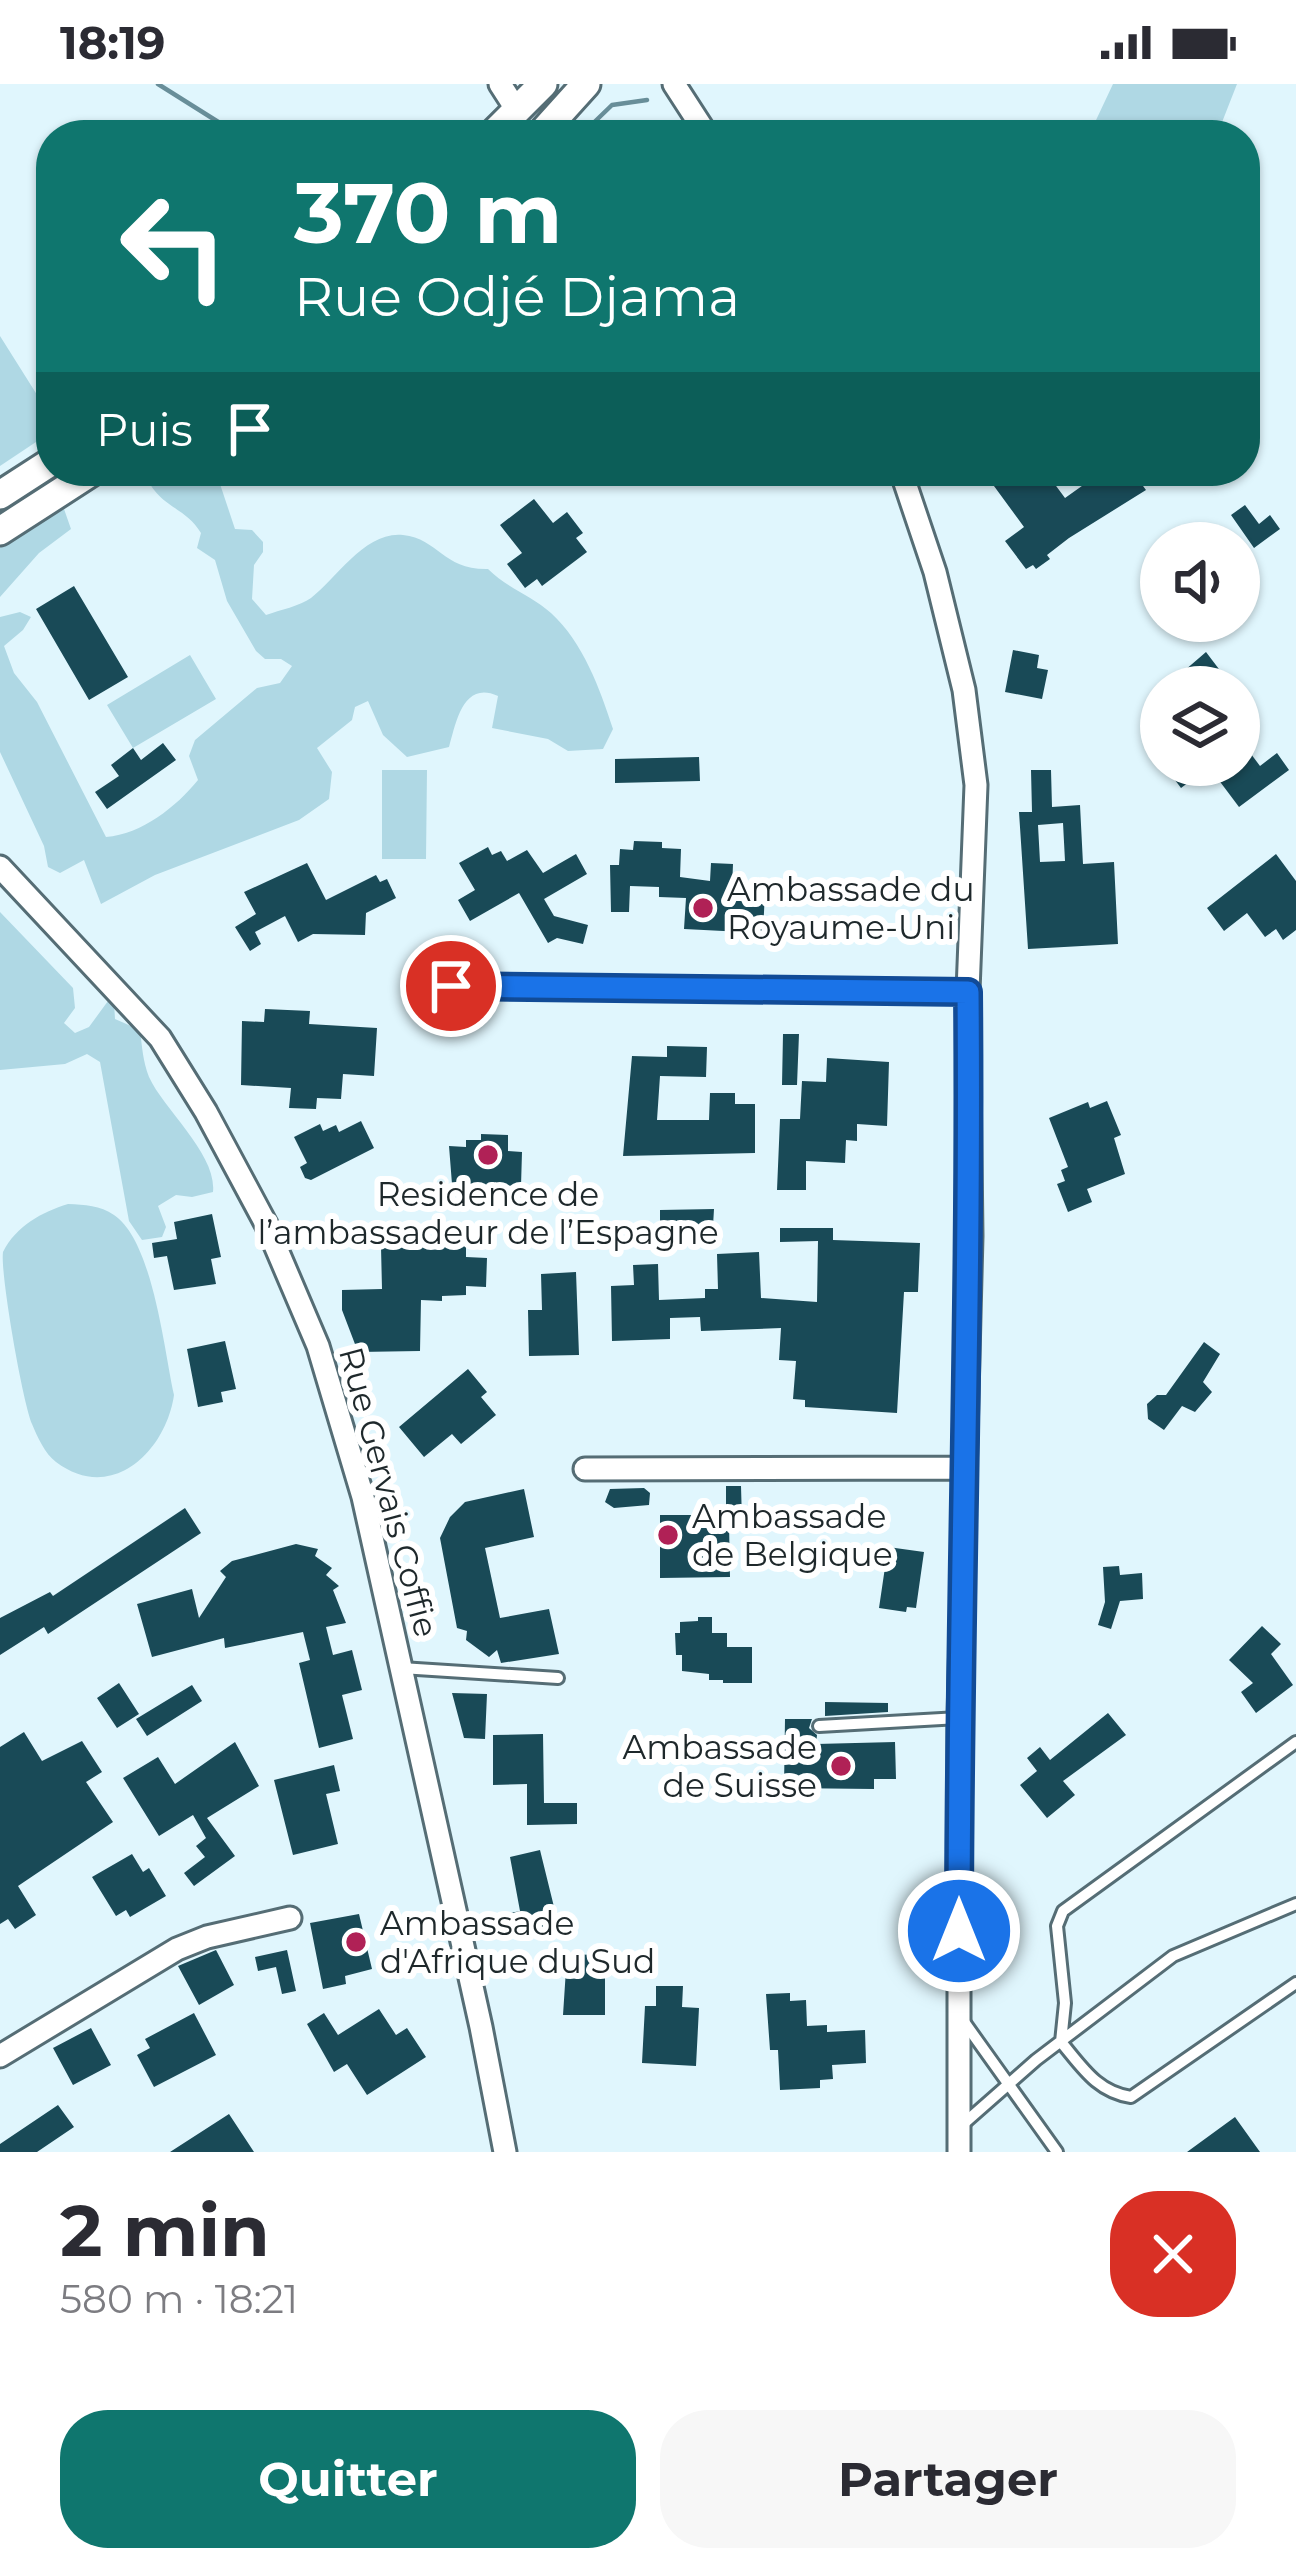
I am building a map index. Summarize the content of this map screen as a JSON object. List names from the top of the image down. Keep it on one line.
{"streets":{"street":["Rue Gervais Coffie"]},"places":["Ambassade du Royaume-Uni","Residence de l’ambassadeur de l’Espagne","Ambassade de Belgique","Ambassade de Suisse","Ambassade d'Afrique du Sud"],"page":{"status":"18:19","turn":["370 m","Rue Odjé Djama"],"then":"Puis","heading":["2 min","580 m · 18:21"],"buttons":["Quitter","Partager"]}}
